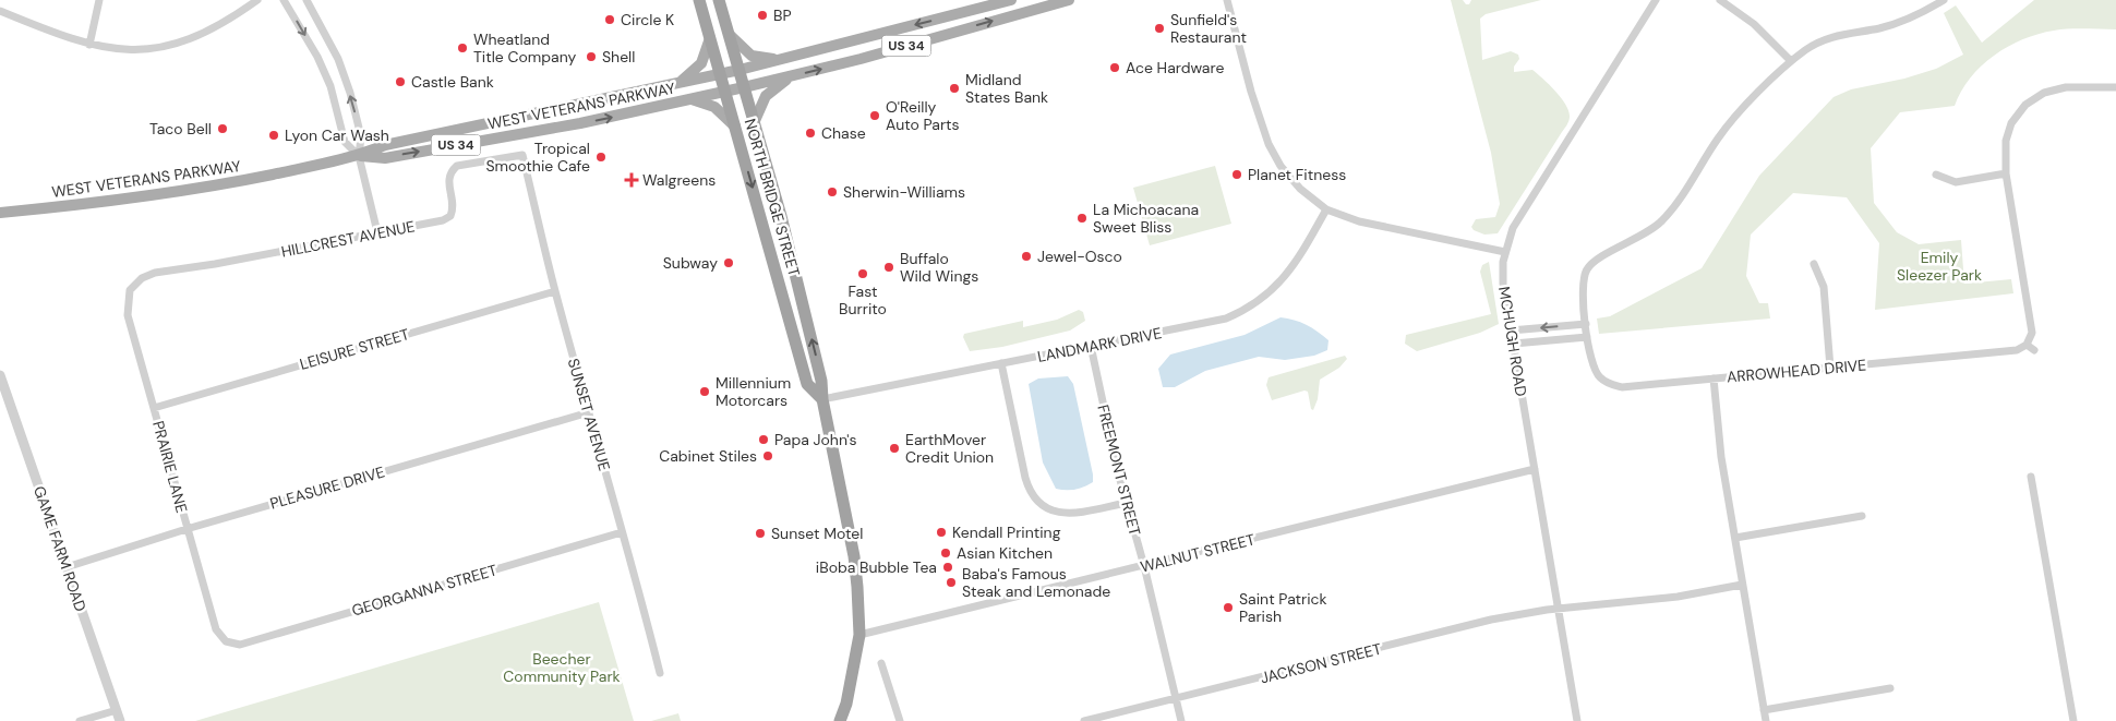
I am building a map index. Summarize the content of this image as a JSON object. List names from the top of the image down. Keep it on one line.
{"streets":{"highway":["NORTH BRIDGE STREET"],"main road":["US 34","WEST VETERANS PARKWAY"],"street":["HILLCREST AVENUE","MCHUGH ROAD","LANDMARK DRIVE","LEISURE STREET","ARROWHEAD DRIVE","SUNSET AVENUE","PRAIRIE LANE","FREEMONT STREET","PLEASURE DRIVE","GAME FARM ROAD","WALNUT STREET","GEORGANNA STREET","JACKSON STREET"]},"crossings":[["US 34","WEST VETERANS PARKWAY"],["US 34","NORTH BRIDGE STREET"],["WEST VETERANS PARKWAY","NORTH BRIDGE STREET"],["NORTH BRIDGE STREET","LANDMARK DRIVE"],["NORTH BRIDGE STREET","WALNUT STREET"],["HILLCREST AVENUE","SUNSET AVENUE"],["HILLCREST AVENUE","PRAIRIE LANE"],["MCHUGH ROAD","WALNUT STREET"],["MCHUGH ROAD","JACKSON STREET"],["LANDMARK DRIVE","FREEMONT STREET"],["LEISURE STREET","SUNSET AVENUE"],["LEISURE STREET","PRAIRIE LANE"],["SUNSET AVENUE","PLEASURE DRIVE"],["SUNSET AVENUE","GEORGANNA STREET"],["PRAIRIE LANE","PLEASURE DRIVE"],["PRAIRIE LANE","GEORGANNA STREET"],["FREEMONT STREET","WALNUT STREET"],["FREEMONT STREET","JACKSON STREET"],["PLEASURE DRIVE","GAME FARM ROAD"]],"parks":["Emily Sleezer Park","Beecher Community Park"],"places":{"other":["BP","Circle K","Sunfield's Restaurant","Wheatland Title Company","Shell","Ace Hardware","Castle Bank","Midland States Bank","O'Reilly Auto Parts","Taco Bell","Chase","Lyon Car Wash","Tropical Smoothie Cafe","Planet Fitness","Sherwin-Williams","La Michoacana Sweet Bliss","Jewel-Osco","Subway","Buffalo Wild Wings","Fast Burrito","Millennium Motorcars","Papa John's","EarthMover Credit Union","Cabinet Stiles","Kendall Printing","Sunset Motel","Asian Kitchen","iBoba Bubble Tea","Baba's Famous Steak and Lemonade","Saint Patrick Parish"],"health":["Walgreens"]}}
